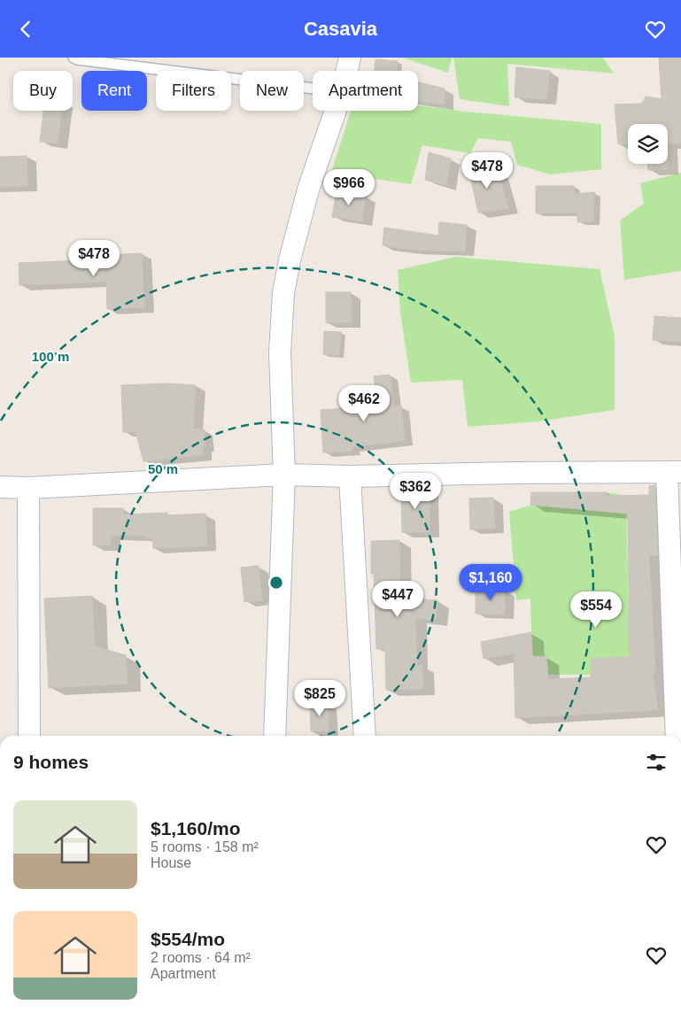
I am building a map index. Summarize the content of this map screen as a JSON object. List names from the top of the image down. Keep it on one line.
{"page":{"header":"Casavia","chip":["Buy","Rent","Filters","New","Apartment"],"price":["$478","$966","$478","$462","$362","$1,160","$447","$554","$825"],"heading":"9 homes","list":[{"name":"$1,160/mo","note":"5 rooms · 158 m² · House"},{"name":"$554/mo","note":"2 rooms · 64 m² · Apartment"}]},"rings":["100 m","50 m"]}
